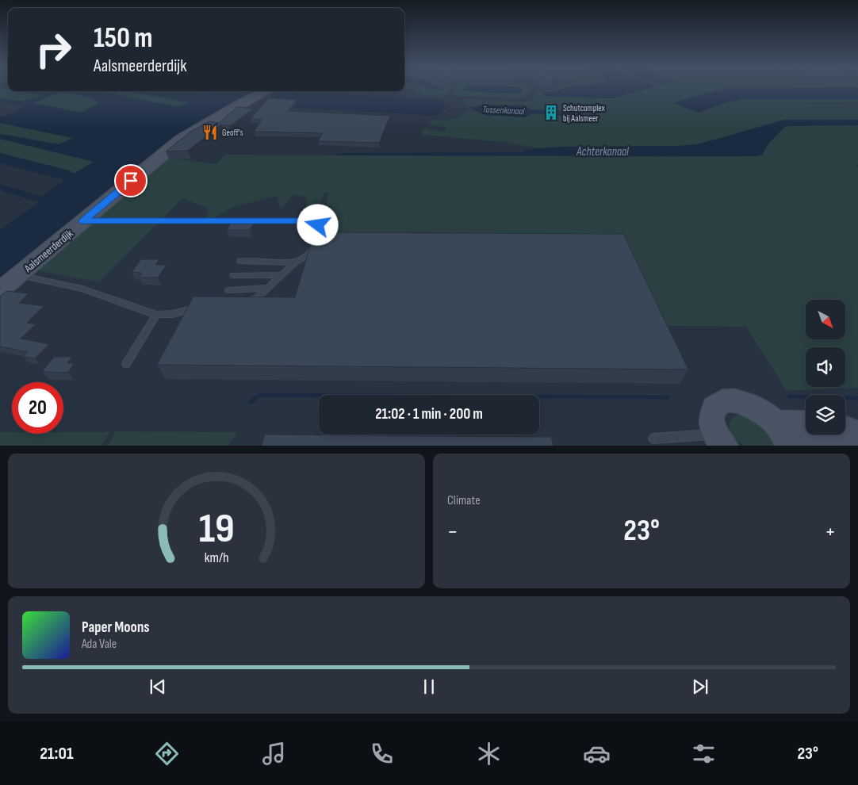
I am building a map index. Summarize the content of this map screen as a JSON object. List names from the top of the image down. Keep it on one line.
{"streets":{"street":["Aalsmeerderdijk"]},"water":["Tussenkanaal","Achterkanaal"],"places":{"building":["Schutcomplex bij Aalsmeer"],"restaurant":["Geoff's"]},"north":"bottom right","page":{"turn":["150 m","Aalsmeerderdijk"],"limit":"20","trip":"21:02 · 1 min · 200 m","tile":"Climate","heat":["−","23°","+"],"song":["Paper Moons","Ada Vale"],"tabs":["21:01","23°"],"gauge":["19","km/h"]}}
